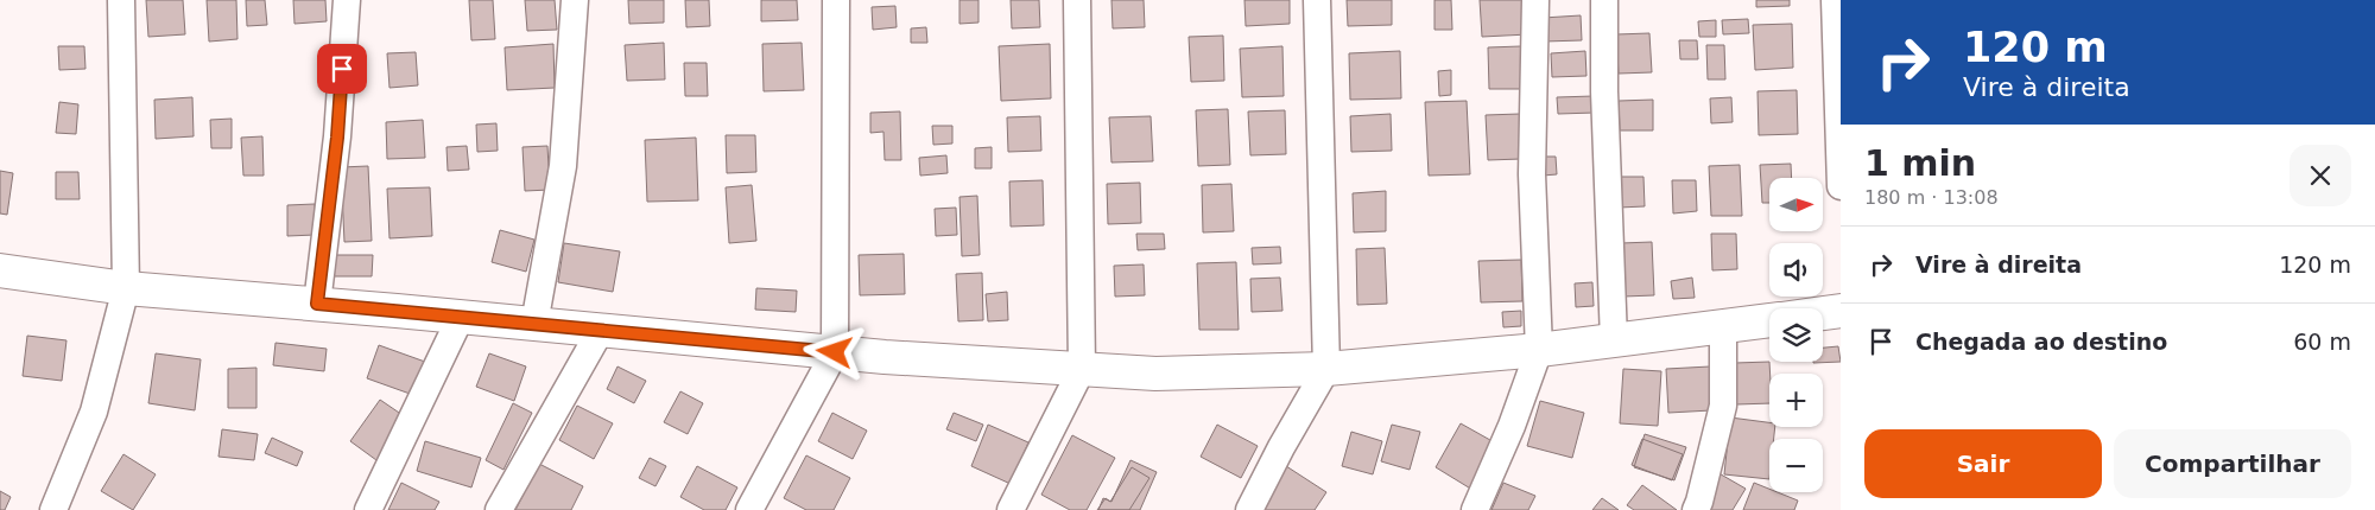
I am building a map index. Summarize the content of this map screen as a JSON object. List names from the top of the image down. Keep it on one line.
{"north":"right","page":{"turn":["120 m","Vire à direita"],"heading":["1 min","180 m · 13:08"],"map_buttons":["+","−"],"list":[{"name":"Vire à direita","value":"120 m"},{"name":"Chegada ao destino","value":"60 m"}],"buttons":["Sair","Compartilhar"]}}
